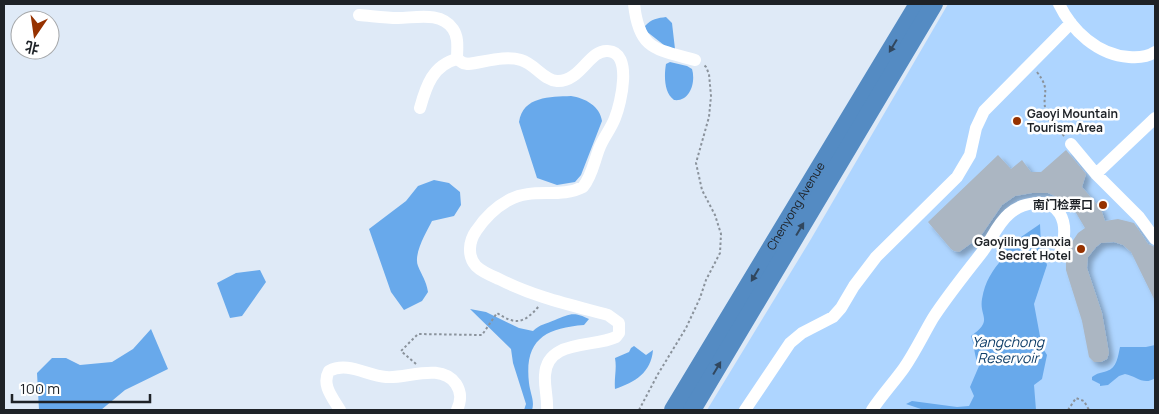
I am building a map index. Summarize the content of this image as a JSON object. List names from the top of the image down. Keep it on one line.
{"streets":{"highway":["Chenyong Avenue"]},"water":["Yangchong Reservoir"],"places":["Gaoyi Mountain Tourism Area","南门检票口","Gaoyiling Danxia Secret Hotel"],"scale_bar":"100 m","north":"bottom"}
